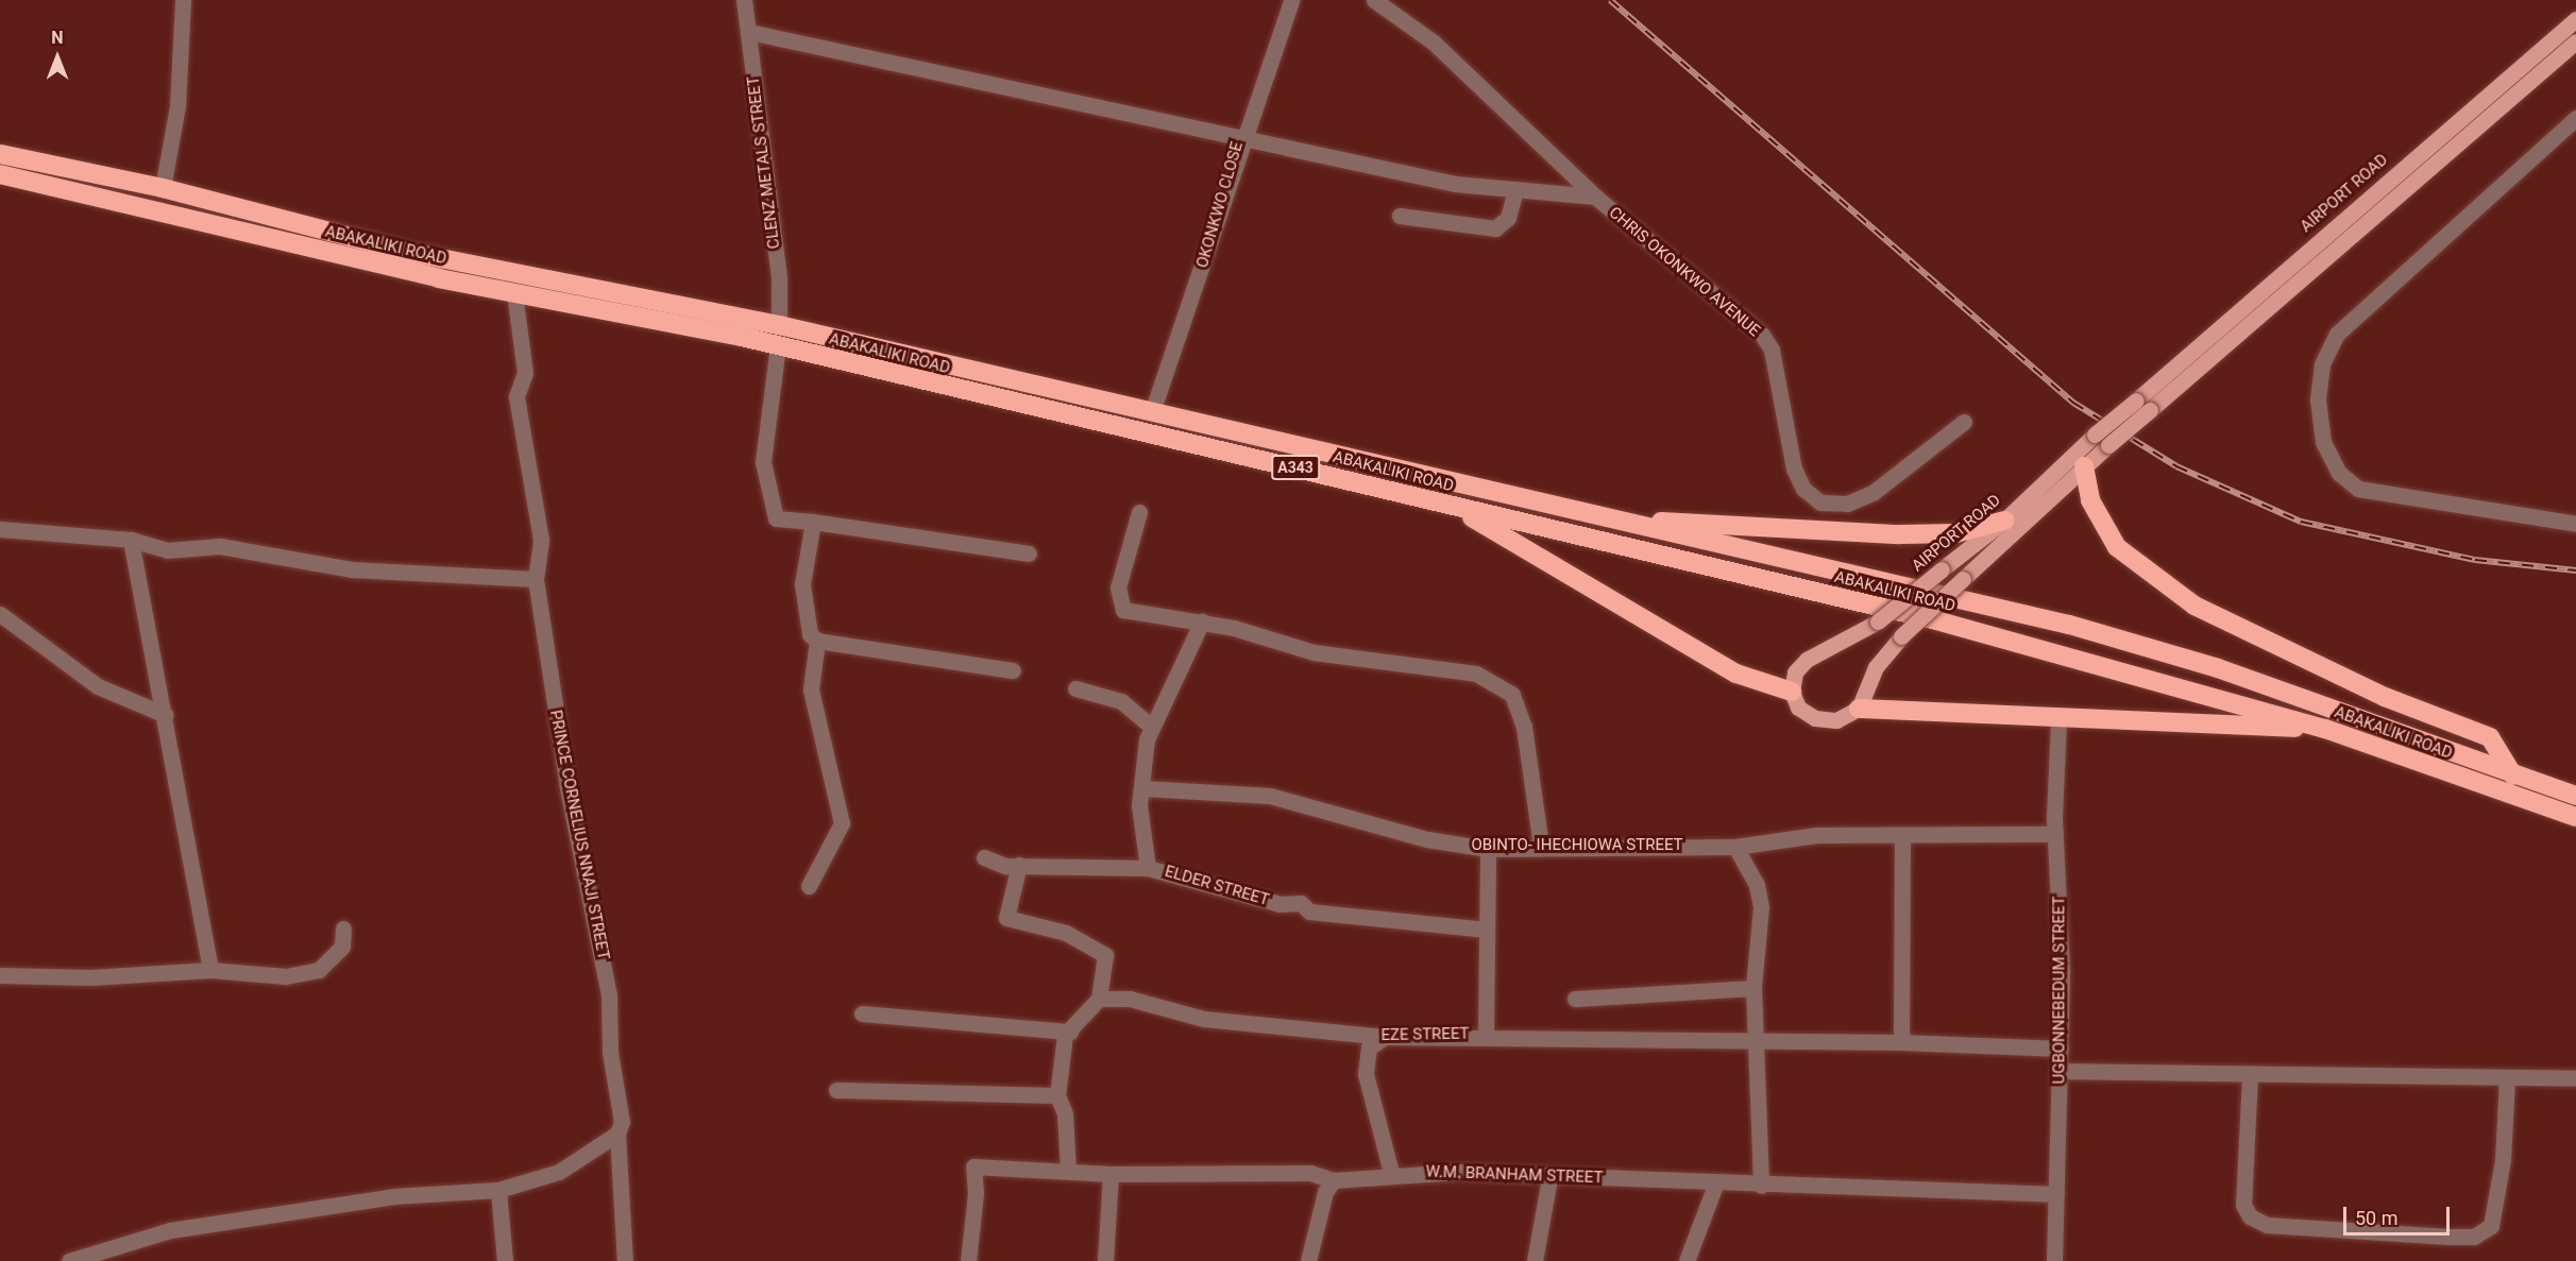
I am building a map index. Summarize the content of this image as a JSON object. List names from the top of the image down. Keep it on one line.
{"streets":{"highway":["ABAKALIKI ROAD","A343"],"main road":["AIRPORT ROAD"],"street":["CLENZ METALS STREET","OKONKWO CLOSE","CHRIS OKONKWO AVENUE","PRINCE CORNELIUS NNAJI STREET","OBINTO- IHECHIOWA STREET","ELDER STREET","UGBONNEBEDUM STREET","EZE STREET","W.M. BRANHAM STREET"]},"crossings":[["CLENZ METALS STREET","ABAKALIKI ROAD"],["OKONKWO CLOSE","ABAKALIKI ROAD"],["ABAKALIKI ROAD","PRINCE CORNELIUS NNAJI STREET"],["OBINTO- IHECHIOWA STREET","UGBONNEBEDUM STREET"],["UGBONNEBEDUM STREET","EZE STREET"],["UGBONNEBEDUM STREET","W.M. BRANHAM STREET"]],"scale_bar":"50 m","north":"top"}
